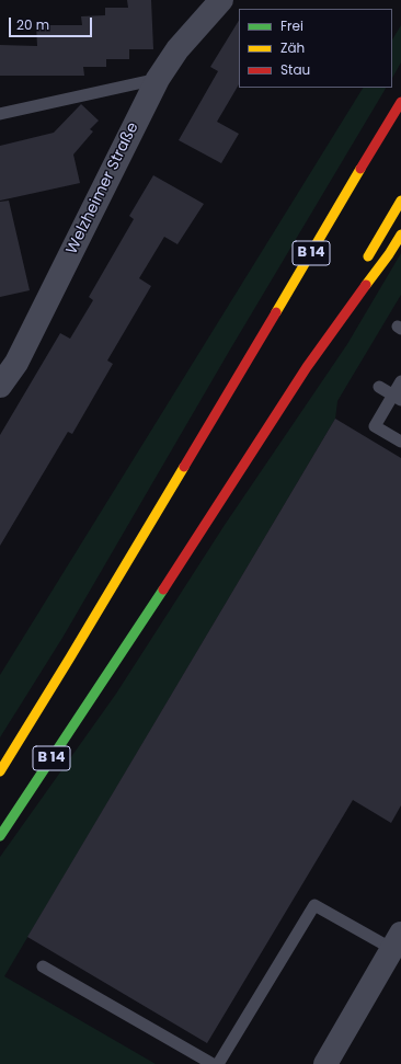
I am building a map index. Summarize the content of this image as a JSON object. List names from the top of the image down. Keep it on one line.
{"streets":{"main road":["B 14"],"street":["Welzheimer Straße"]},"legend":["Frei","Zäh","Stau"],"scale_bar":"20 m"}
